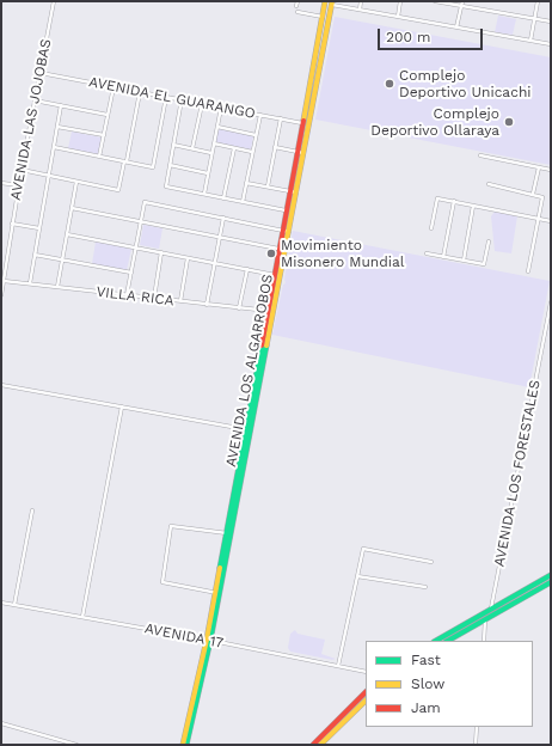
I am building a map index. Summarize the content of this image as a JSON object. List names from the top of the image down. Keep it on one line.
{"streets":{"street":["AVENIDA EL GUARANGO","AVENIDA LAS JOJOBAS","VILLA RICA","AVENIDA LOS ALGARROBOS","AVENIDA LOS FORESTALES","AVENIDA 17"]},"crossings":[["AVENIDA EL GUARANGO","AVENIDA LAS JOJOBAS"],["AVENIDA EL GUARANGO","AVENIDA LOS ALGARROBOS"],["AVENIDA LAS JOJOBAS","VILLA RICA"],["VILLA RICA","AVENIDA LOS ALGARROBOS"],["AVENIDA LOS ALGARROBOS","AVENIDA 17"]],"places":["Complejo Deportivo Unicachi","Complejo Deportivo Ollaraya","Movimiento Misonero Mundial"],"legend":["Fast","Slow","Jam"],"scale_bar":"200 m"}
